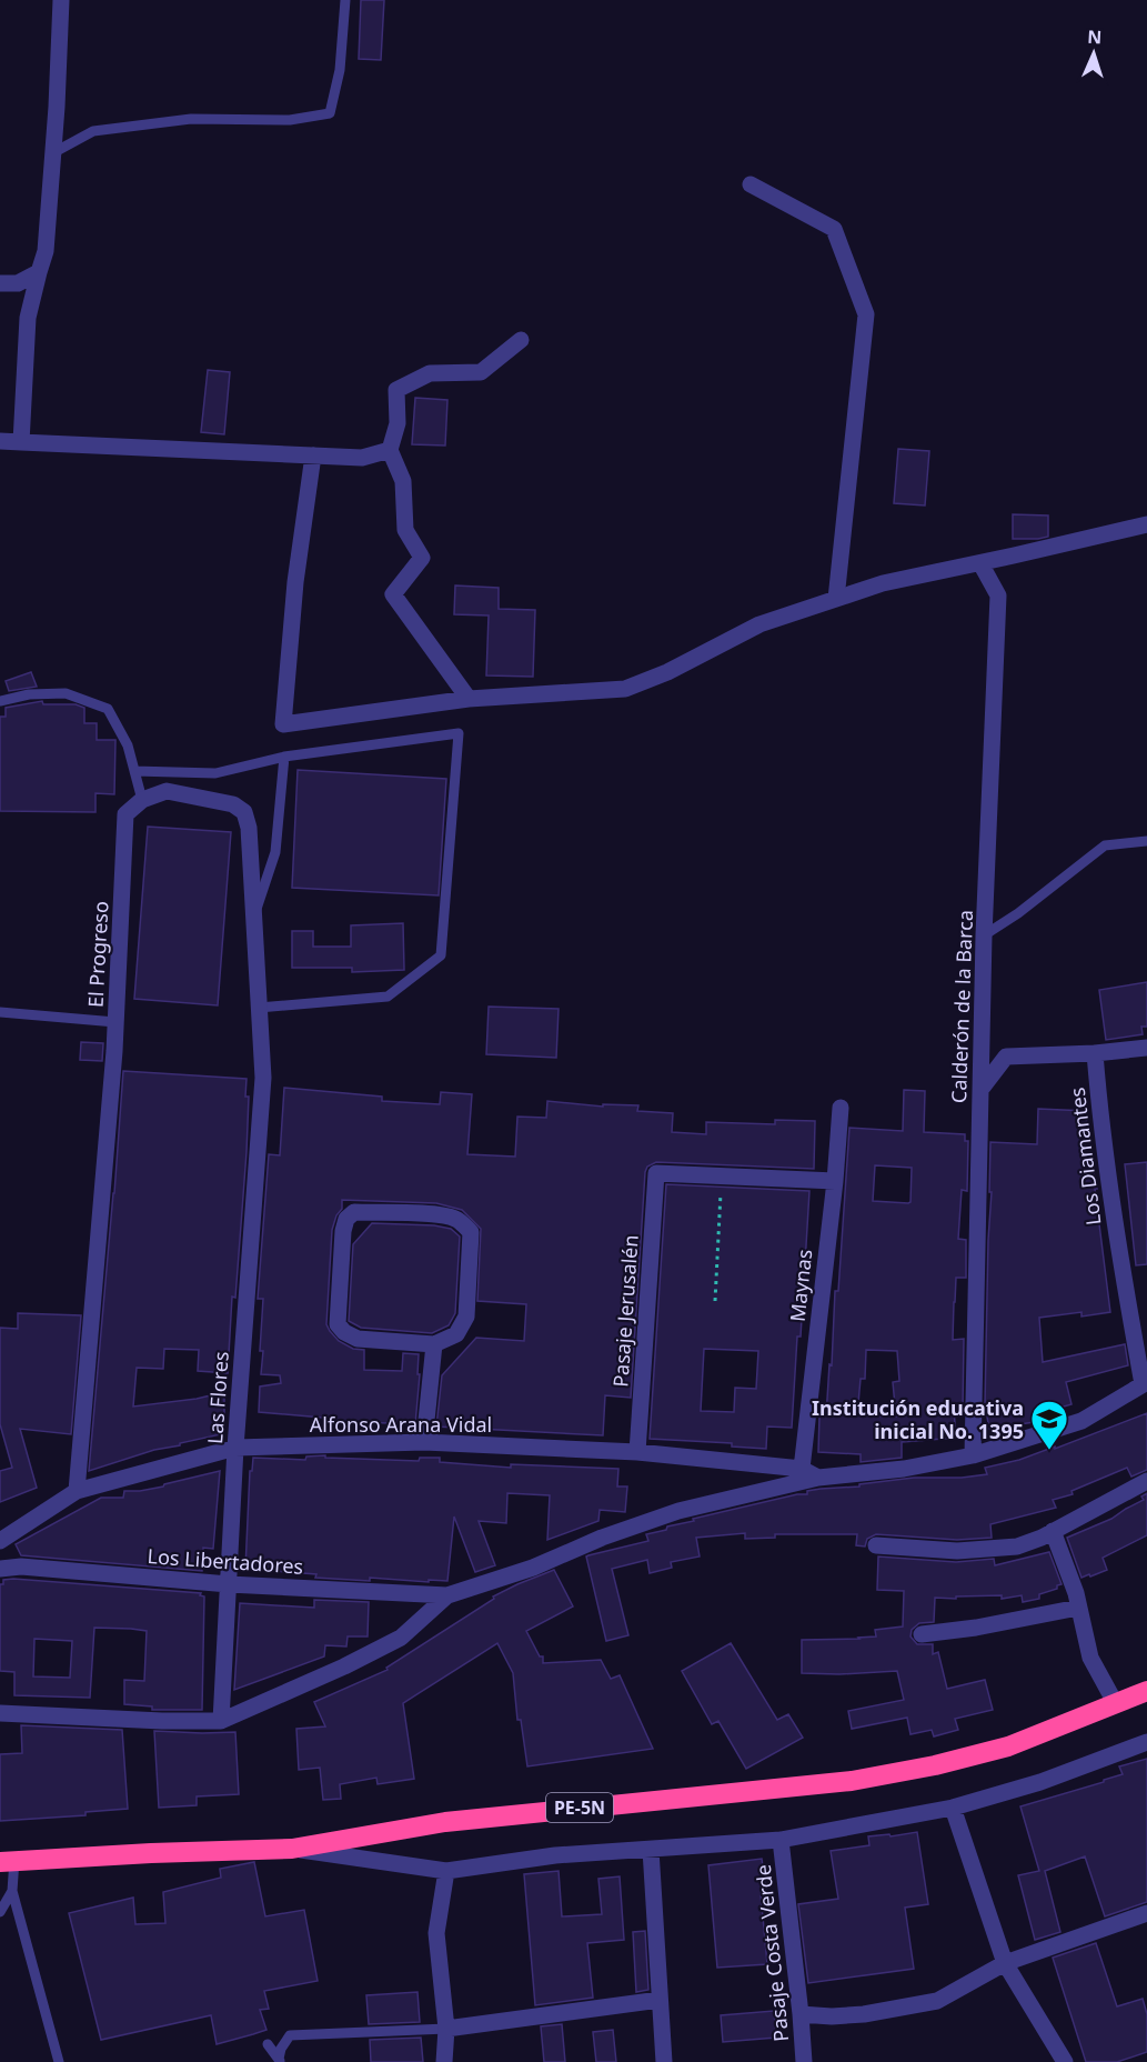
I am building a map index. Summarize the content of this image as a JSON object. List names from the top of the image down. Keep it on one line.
{"streets":{"highway":["PE-5N"],"street":["El Progreso","Calderón de la Barca","Los Diamantes","Maynas","Pasaje Jerusalén","Las Flores","Alfonso Arana Vidal","Los Libertadores","Pasaje Costa Verde"]},"crossings":[["El Progreso","Alfonso Arana Vidal"],["Maynas","Alfonso Arana Vidal"],["Pasaje Jerusalén","Alfonso Arana Vidal"],["Las Flores","Alfonso Arana Vidal"],["Las Flores","Los Libertadores"]],"places":{"school or university":["Institución educativa inicial No. 1395"]},"north":"top"}
